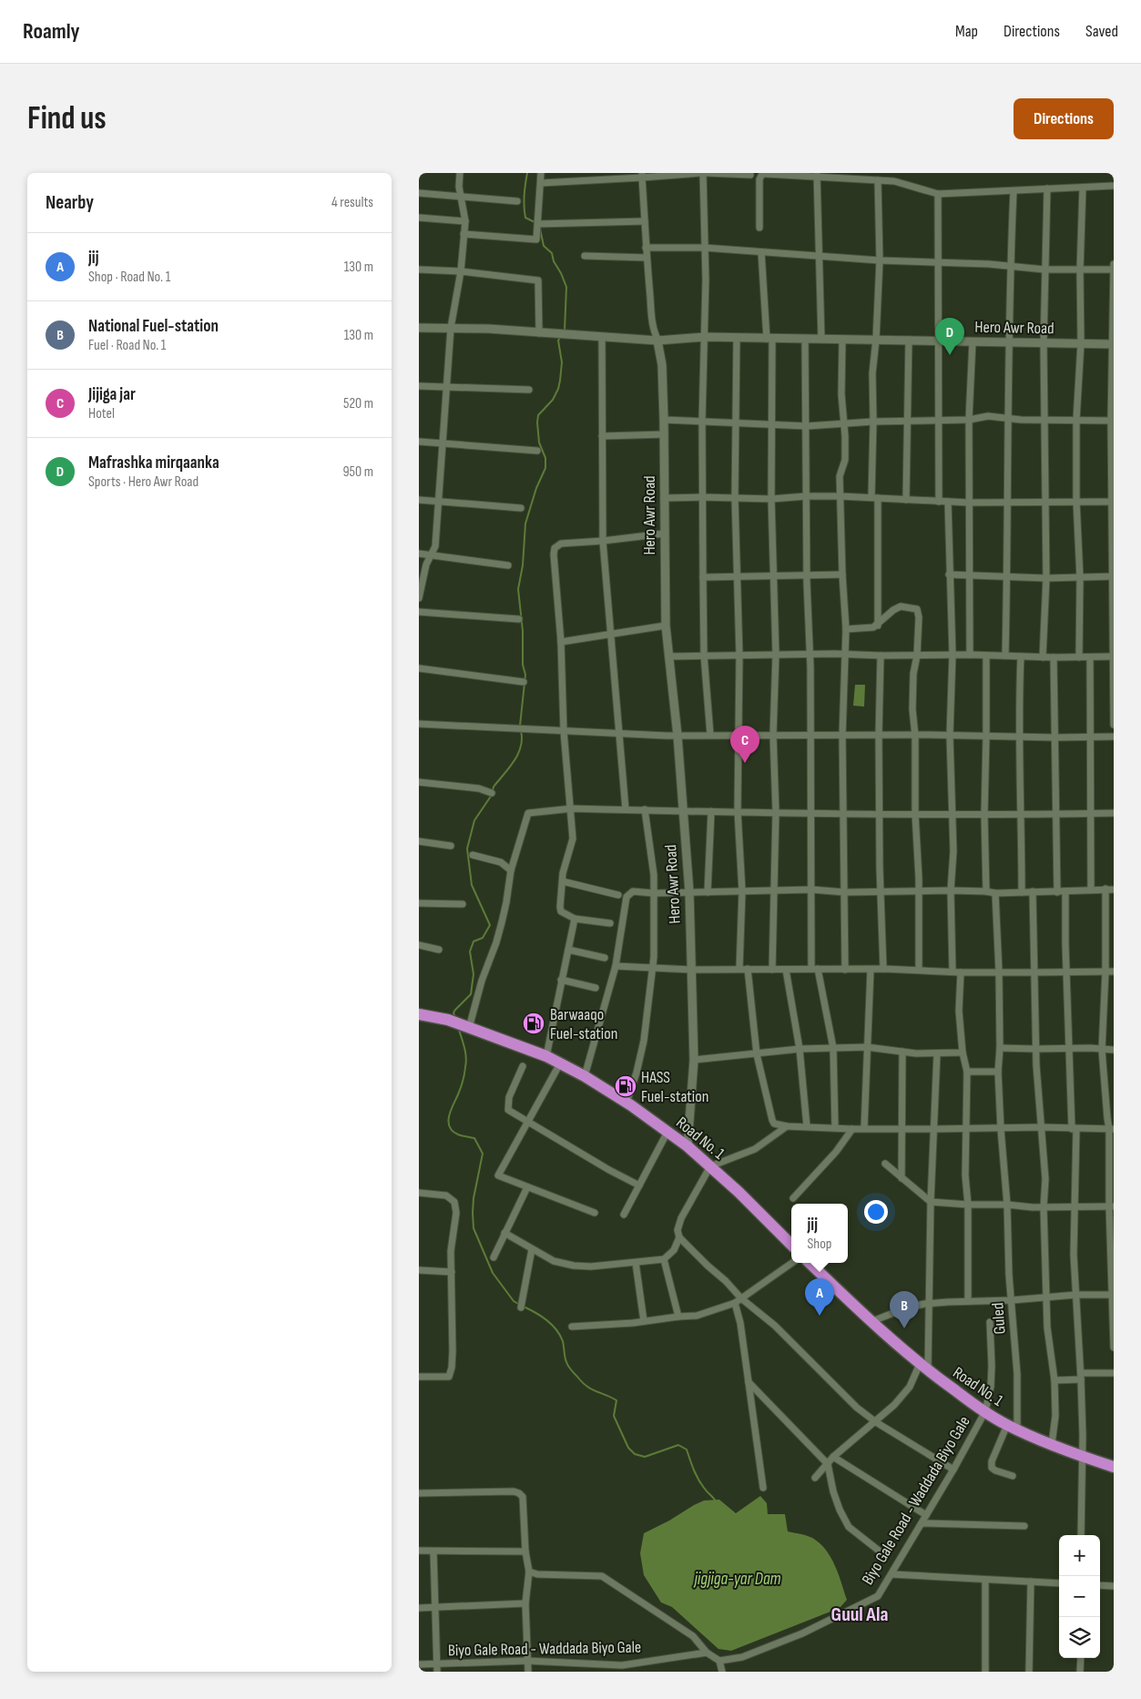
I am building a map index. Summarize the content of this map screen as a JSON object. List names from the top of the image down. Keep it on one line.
{"streets":{"highway":["Road No. 1"],"main road":["Hero Awr Road"],"street":["Guled","Biyo Gale Road - Waddada Biyo Gale"]},"crossings":[["Hero Awr Road","Road No. 1"],["Road No. 1","Guled"],["Road No. 1","Biyo Gale Road - Waddada Biyo Gale"]],"districts":["Guul Ala"],"water":["jigjiga-yar Dam"],"places":{"fuel station":["Barwaaqo Fuel-station","HASS Fuel-station"]},"page":{"header":"Roamly","nav":["Map","Directions","Saved"],"buttons":"Directions","title":"Find us","heading":["Nearby","4 results"],"list":[{"mark":"A","name":"jij","note":"Shop · Road No. 1","value":"130 m"},{"mark":"B","name":"National Fuel-station","note":"Fuel · Road No. 1","value":"130 m"},{"mark":"C","name":"Jijiga jar","note":"Hotel","value":"520 m"},{"mark":"D","name":"Mafrashka mirqaanka","note":"Sports · Hero Awr Road","value":"950 m"}],"pins":["D","C","A","B"],"popup":["jij","Shop"],"map_buttons":["+","−"]}}
